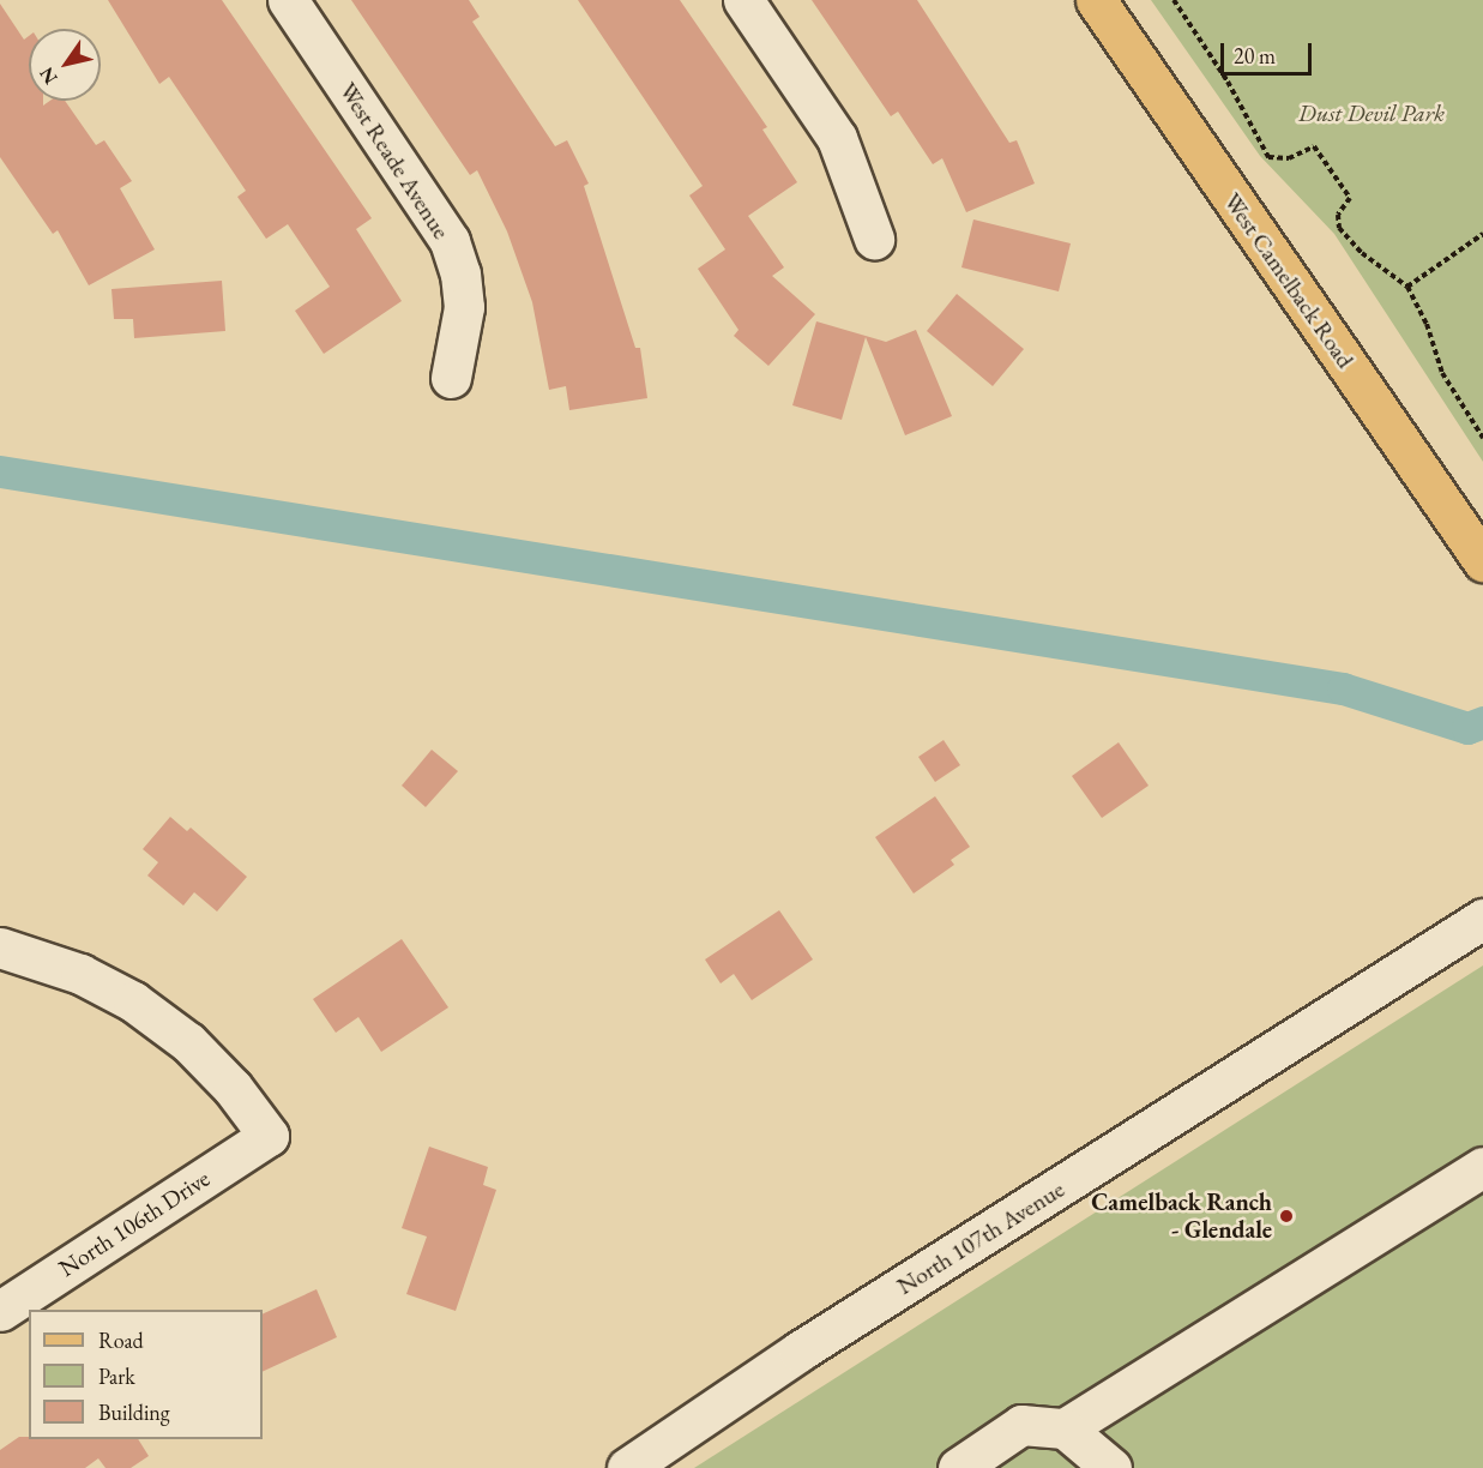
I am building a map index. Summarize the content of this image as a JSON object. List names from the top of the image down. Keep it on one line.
{"streets":{"main road":["West Camelback Road"],"street":["West Reade Avenue","North 106th Drive","North 107th Avenue"]},"parks":["Dust Devil Park"],"places":["Camelback Ranch - Glendale"],"legend":["Road","Park","Building"],"scale_bar":"20 m","north":"bottom left"}
